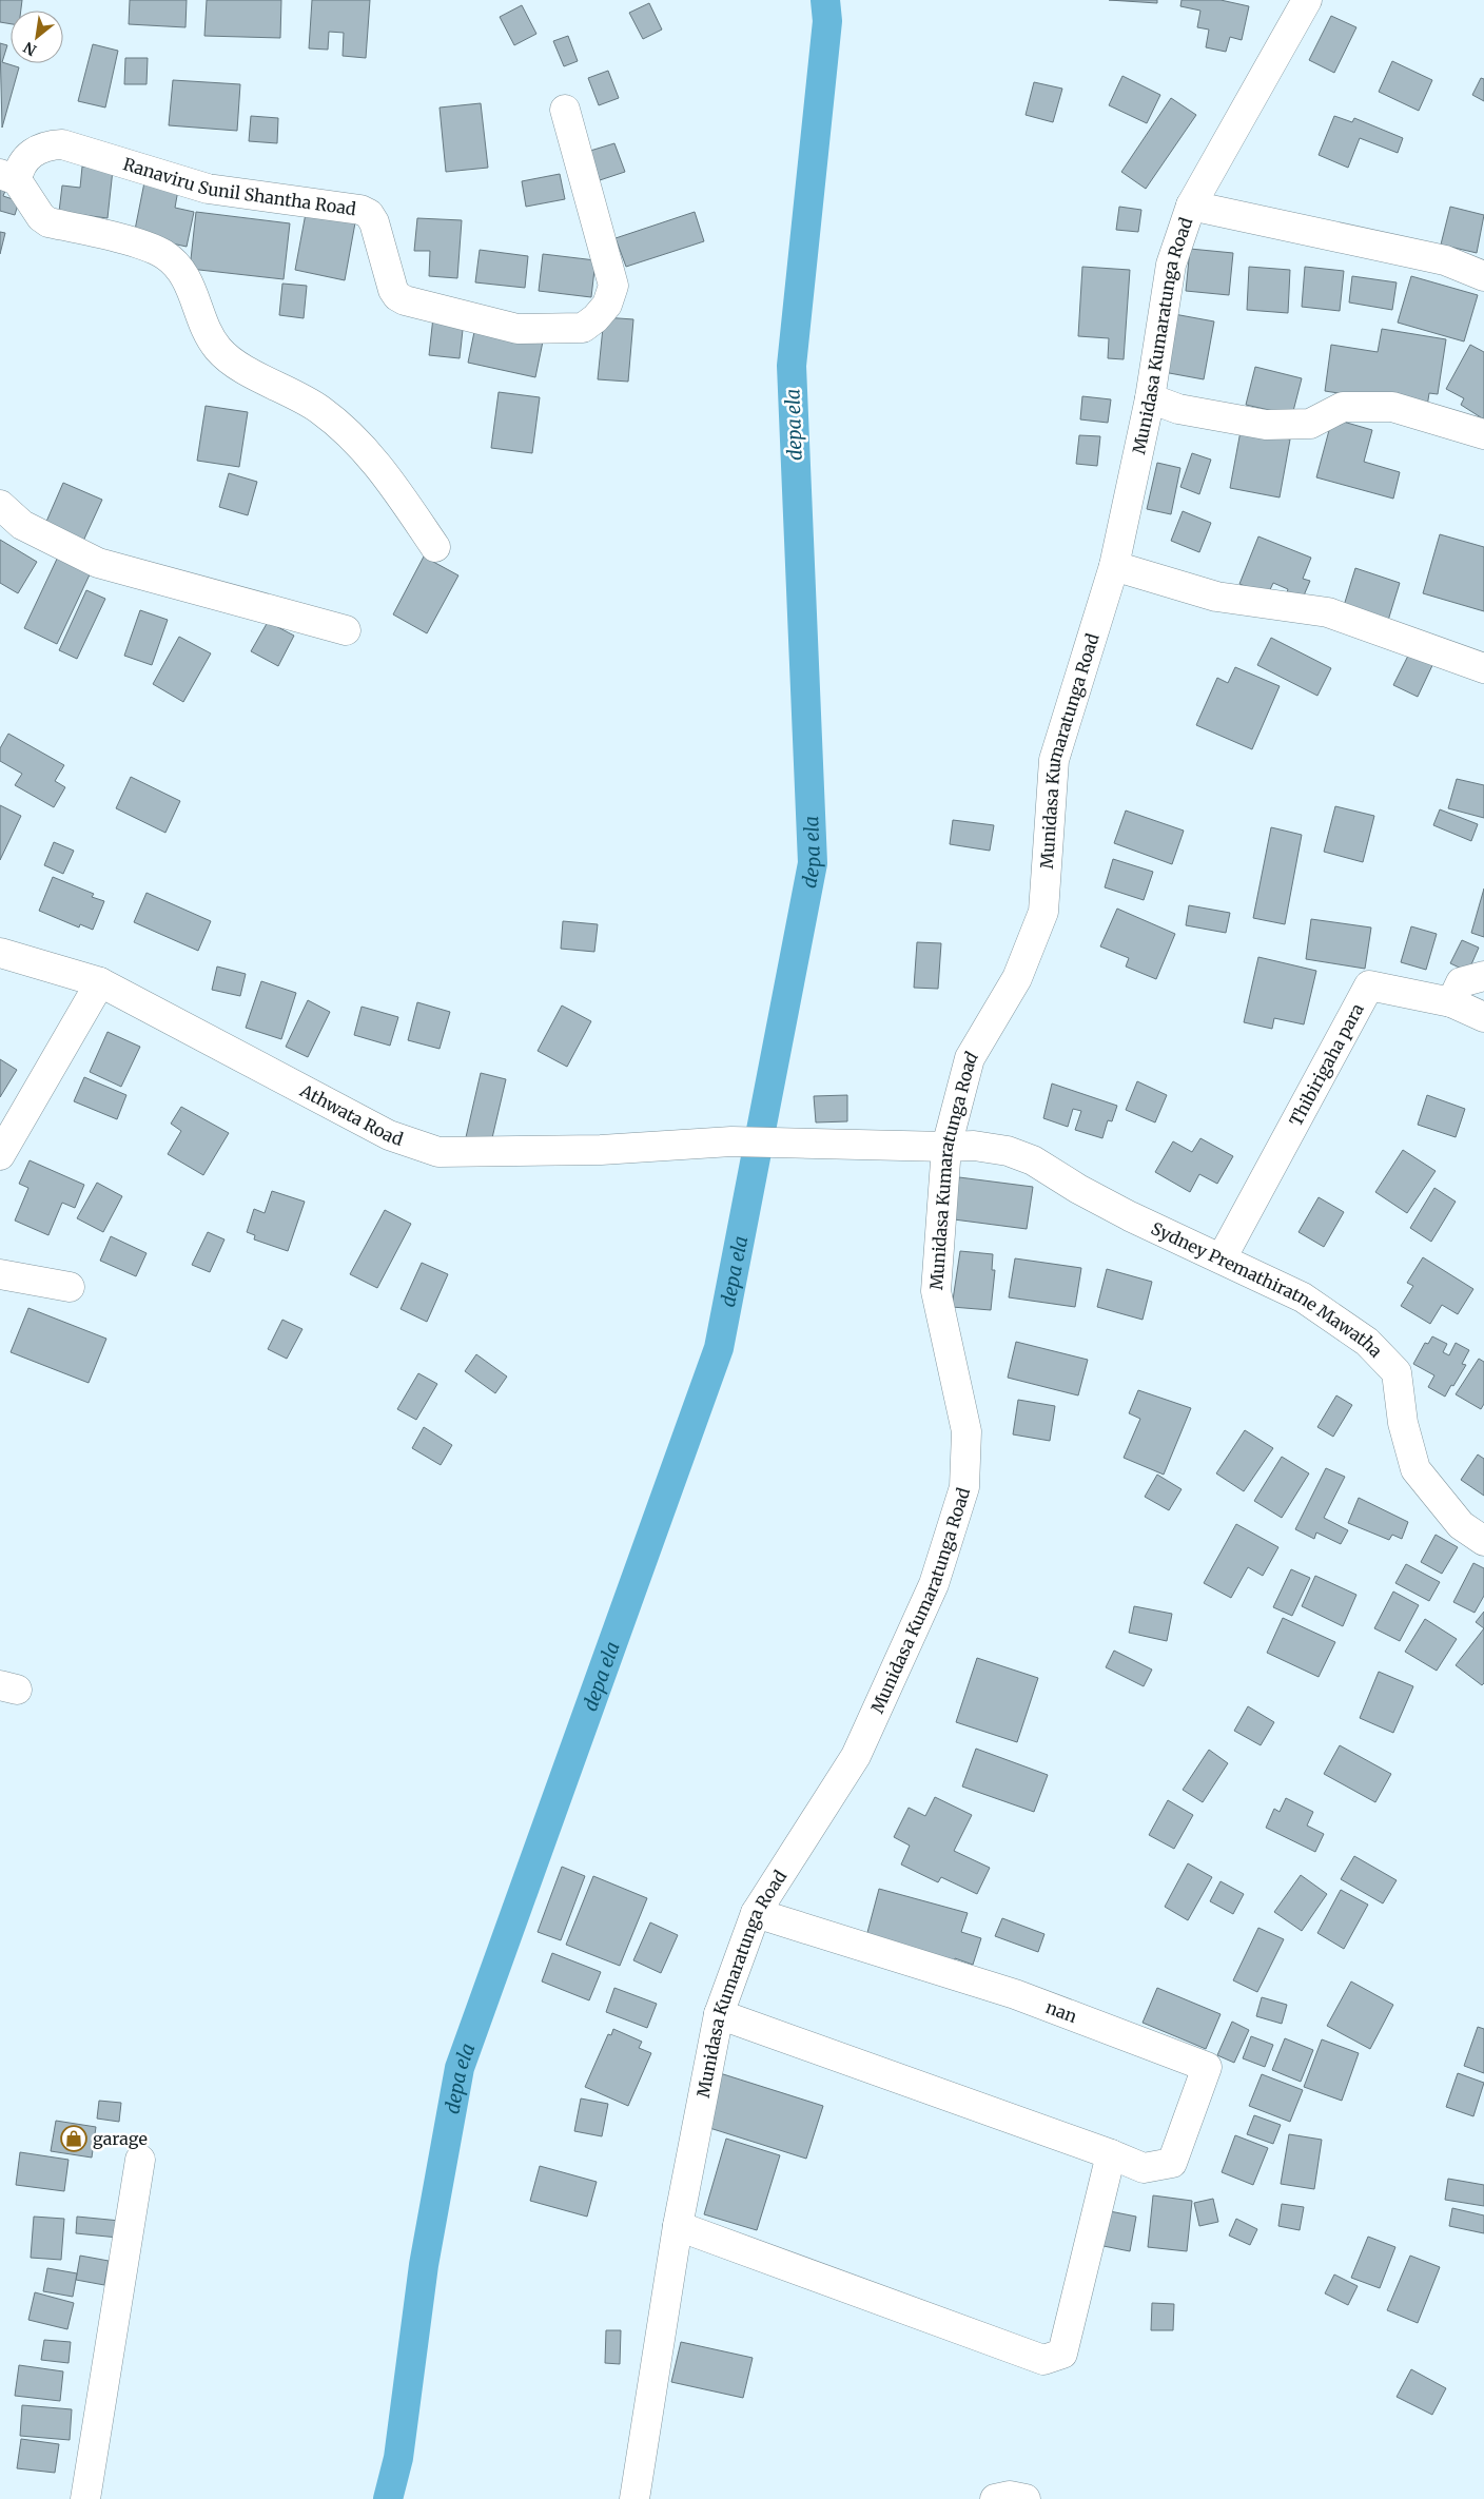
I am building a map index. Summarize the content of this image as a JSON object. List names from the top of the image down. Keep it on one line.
{"streets":{"street":["Ranaviru Sunil Shantha Road","Munidasa Kumaratunga Road","Thibirigaha para","Athwata Road","Sydney Premathiratne Mawatha","nan"]},"crossings":[["Munidasa Kumaratunga Road","Sydney Premathiratne Mawatha"],["Munidasa Kumaratunga Road","nan"],["Thibirigaha para","Sydney Premathiratne Mawatha"],["Athwata Road","Sydney Premathiratne Mawatha"]],"water":["depa ela"],"places":{"shop":["garage"]},"north":"bottom left"}
